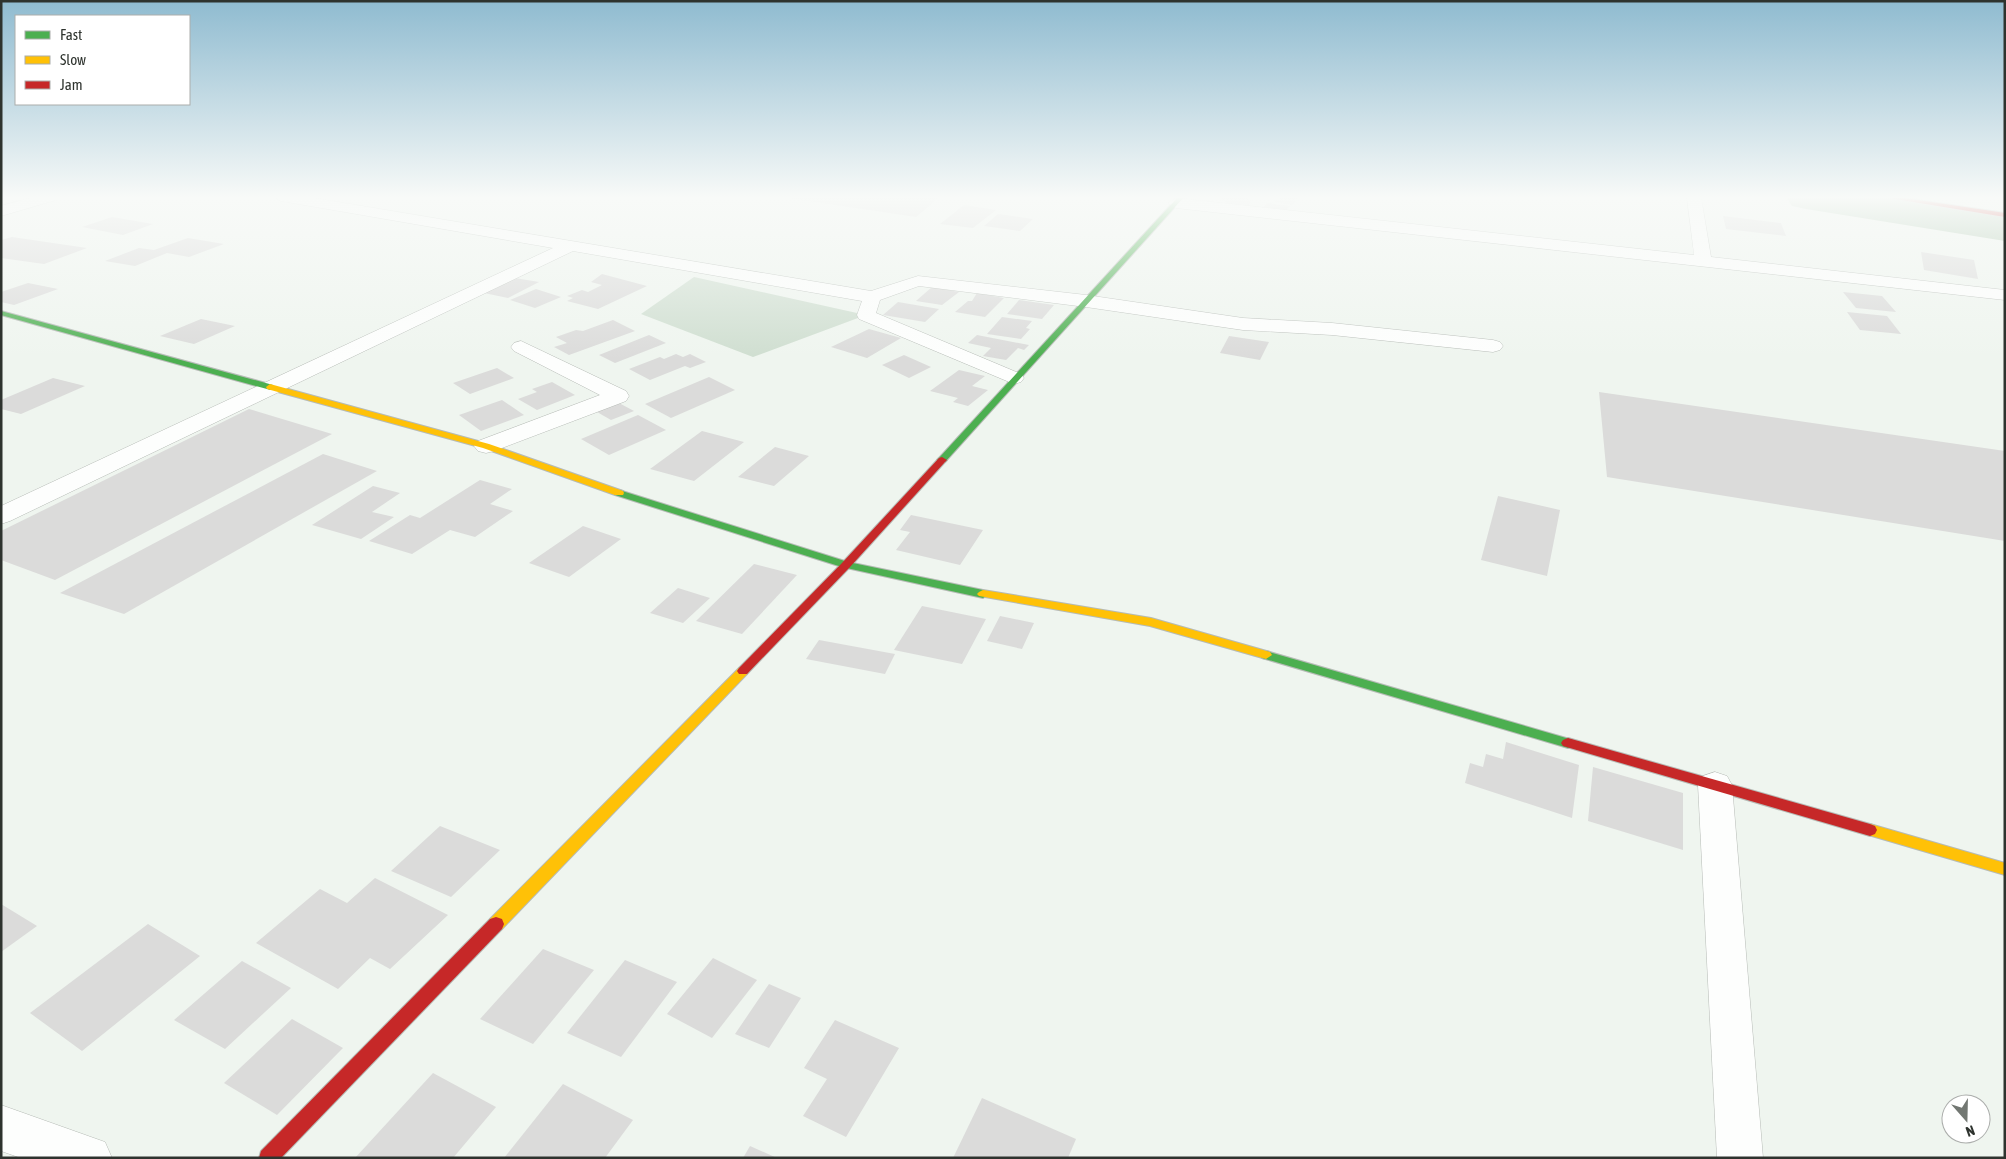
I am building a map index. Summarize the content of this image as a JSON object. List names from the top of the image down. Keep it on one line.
{"legend":["Fast","Slow","Jam"],"north":"bottom"}
